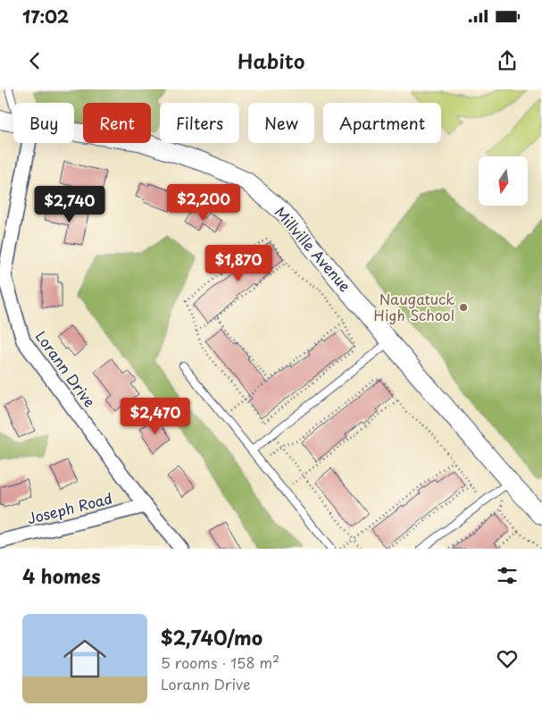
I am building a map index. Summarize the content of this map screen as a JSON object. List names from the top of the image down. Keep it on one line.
{"streets":{"street":["Millville Avenue","Lorann Drive","Joseph Road"]},"crossings":[["Lorann Drive","Joseph Road"]],"places":["Naugatuck High School"],"north":"bottom","page":{"status":"17:02","header":"Habito","chip":["Buy","Rent","Filters","New","Apartment"],"price":["$2,200","$2,740","$1,870","$2,470"],"heading":"4 homes","list":[{"name":"$2,740/mo","note":"5 rooms · 158 m² · Lorann Drive"}]}}
